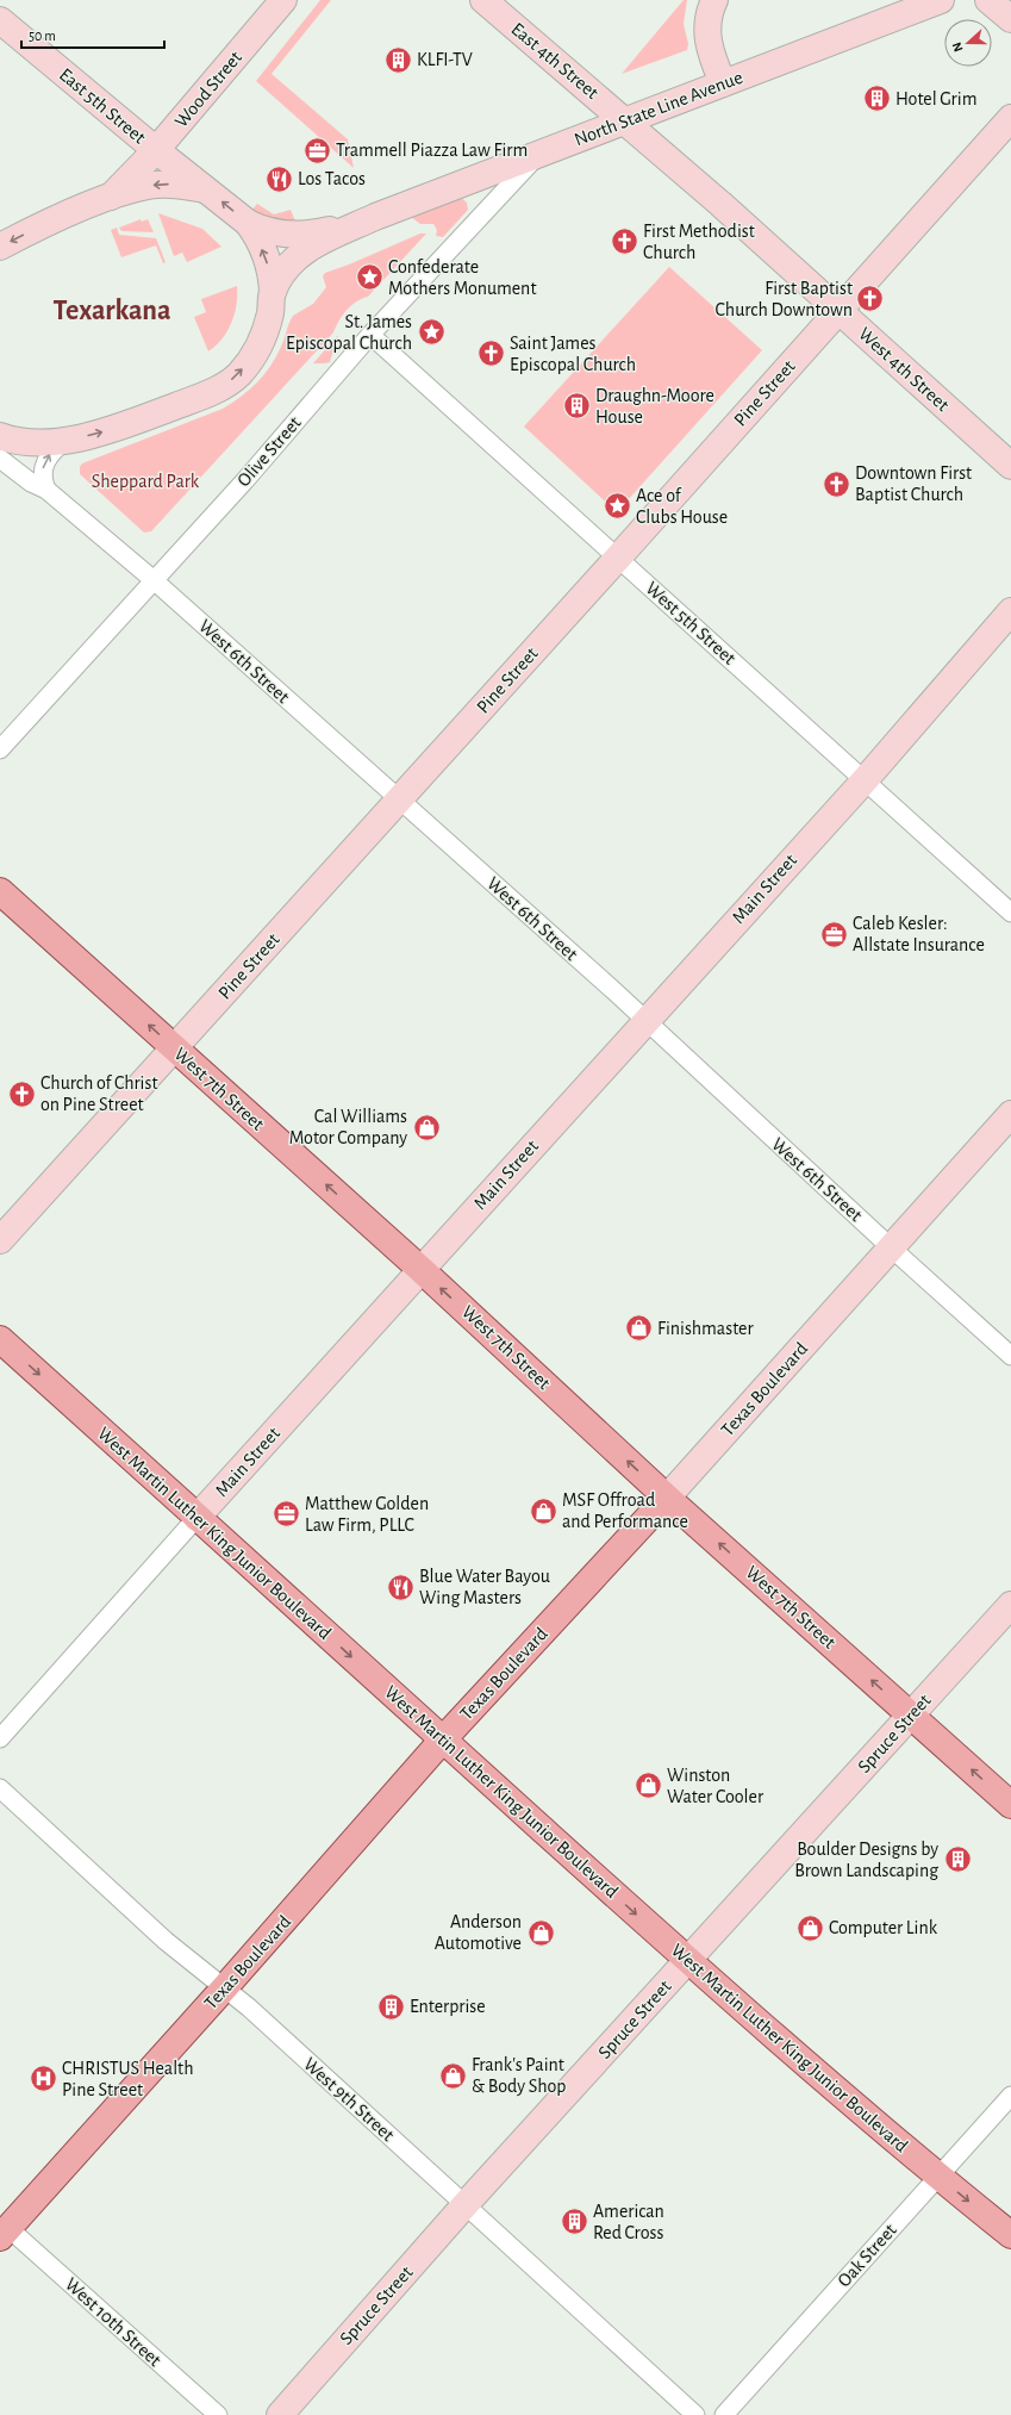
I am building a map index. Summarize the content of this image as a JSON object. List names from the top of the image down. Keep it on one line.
{"streets":{"main road":["West 7th Street","Texas Boulevard","West Martin Luther King Junior Boulevard"],"street":["East 4th Street","Wood Street","East 5th Street","North State Line Avenue","West 4th Street","Pine Street","Olive Street","West 5th Street","West 6th Street","Main Street","Spruce Street","West 9th Street","Oak Street","West 10th Street"]},"crossings":[["East 4th Street","North State Line Avenue"],["East 4th Street","West 4th Street"],["Wood Street","East 5th Street"],["East 5th Street","North State Line Avenue"],["North State Line Avenue","West 4th Street"],["North State Line Avenue","Olive Street"],["West 4th Street","Pine Street"],["Pine Street","West 5th Street"],["Pine Street","West 6th Street"],["Pine Street","West 7th Street"],["Olive Street","West 5th Street"],["Olive Street","West 6th Street"],["West 5th Street","Main Street"],["West 6th Street","Main Street"],["West 6th Street","Texas Boulevard"],["Main Street","West 7th Street"],["Main Street","West Martin Luther King Junior Boulevard"],["West 7th Street","Texas Boulevard"],["West 7th Street","Spruce Street"],["Texas Boulevard","West Martin Luther King Junior Boulevard"],["Texas Boulevard","West 9th Street"],["Texas Boulevard","West 10th Street"],["West Martin Luther King Junior Boulevard","Spruce Street"],["West Martin Luther King Junior Boulevard","Oak Street"],["Spruce Street","West 9th Street"]],"one_way":["West 7th Street","West Martin Luther King Junior Boulevard"],"districts":["Texarkana"],"parks":["Sheppard Park"],"places":{"building":["KLFI-TV","Hotel Grim","Draughn-Moore House","Boulder Designs by Brown Landscaping","Enterprise","American Red Cross"],"office":["Trammell Piazza Law Firm","Caleb Kesler: Allstate Insurance","Matthew Golden Law Firm, PLLC"],"restaurant":["Los Tacos","Blue Water Bayou Wing Masters"],"church":["First Methodist Church","First Baptist Church Downtown","Saint James Episcopal Church","Downtown First Baptist Church","Church of Christ on Pine Street"],"place":["Confederate Mothers Monument","St. James Episcopal Church","Ace of Clubs House"],"shop":["Cal Williams Motor Company","Finishmaster","MSF Offroad and Performance","Winston Water Cooler","Computer Link","Anderson Automotive","Frank's Paint & Body Shop"],"hospital":["CHRISTUS Health Pine Street"]},"scale_bar":"50 m","north":"left"}
